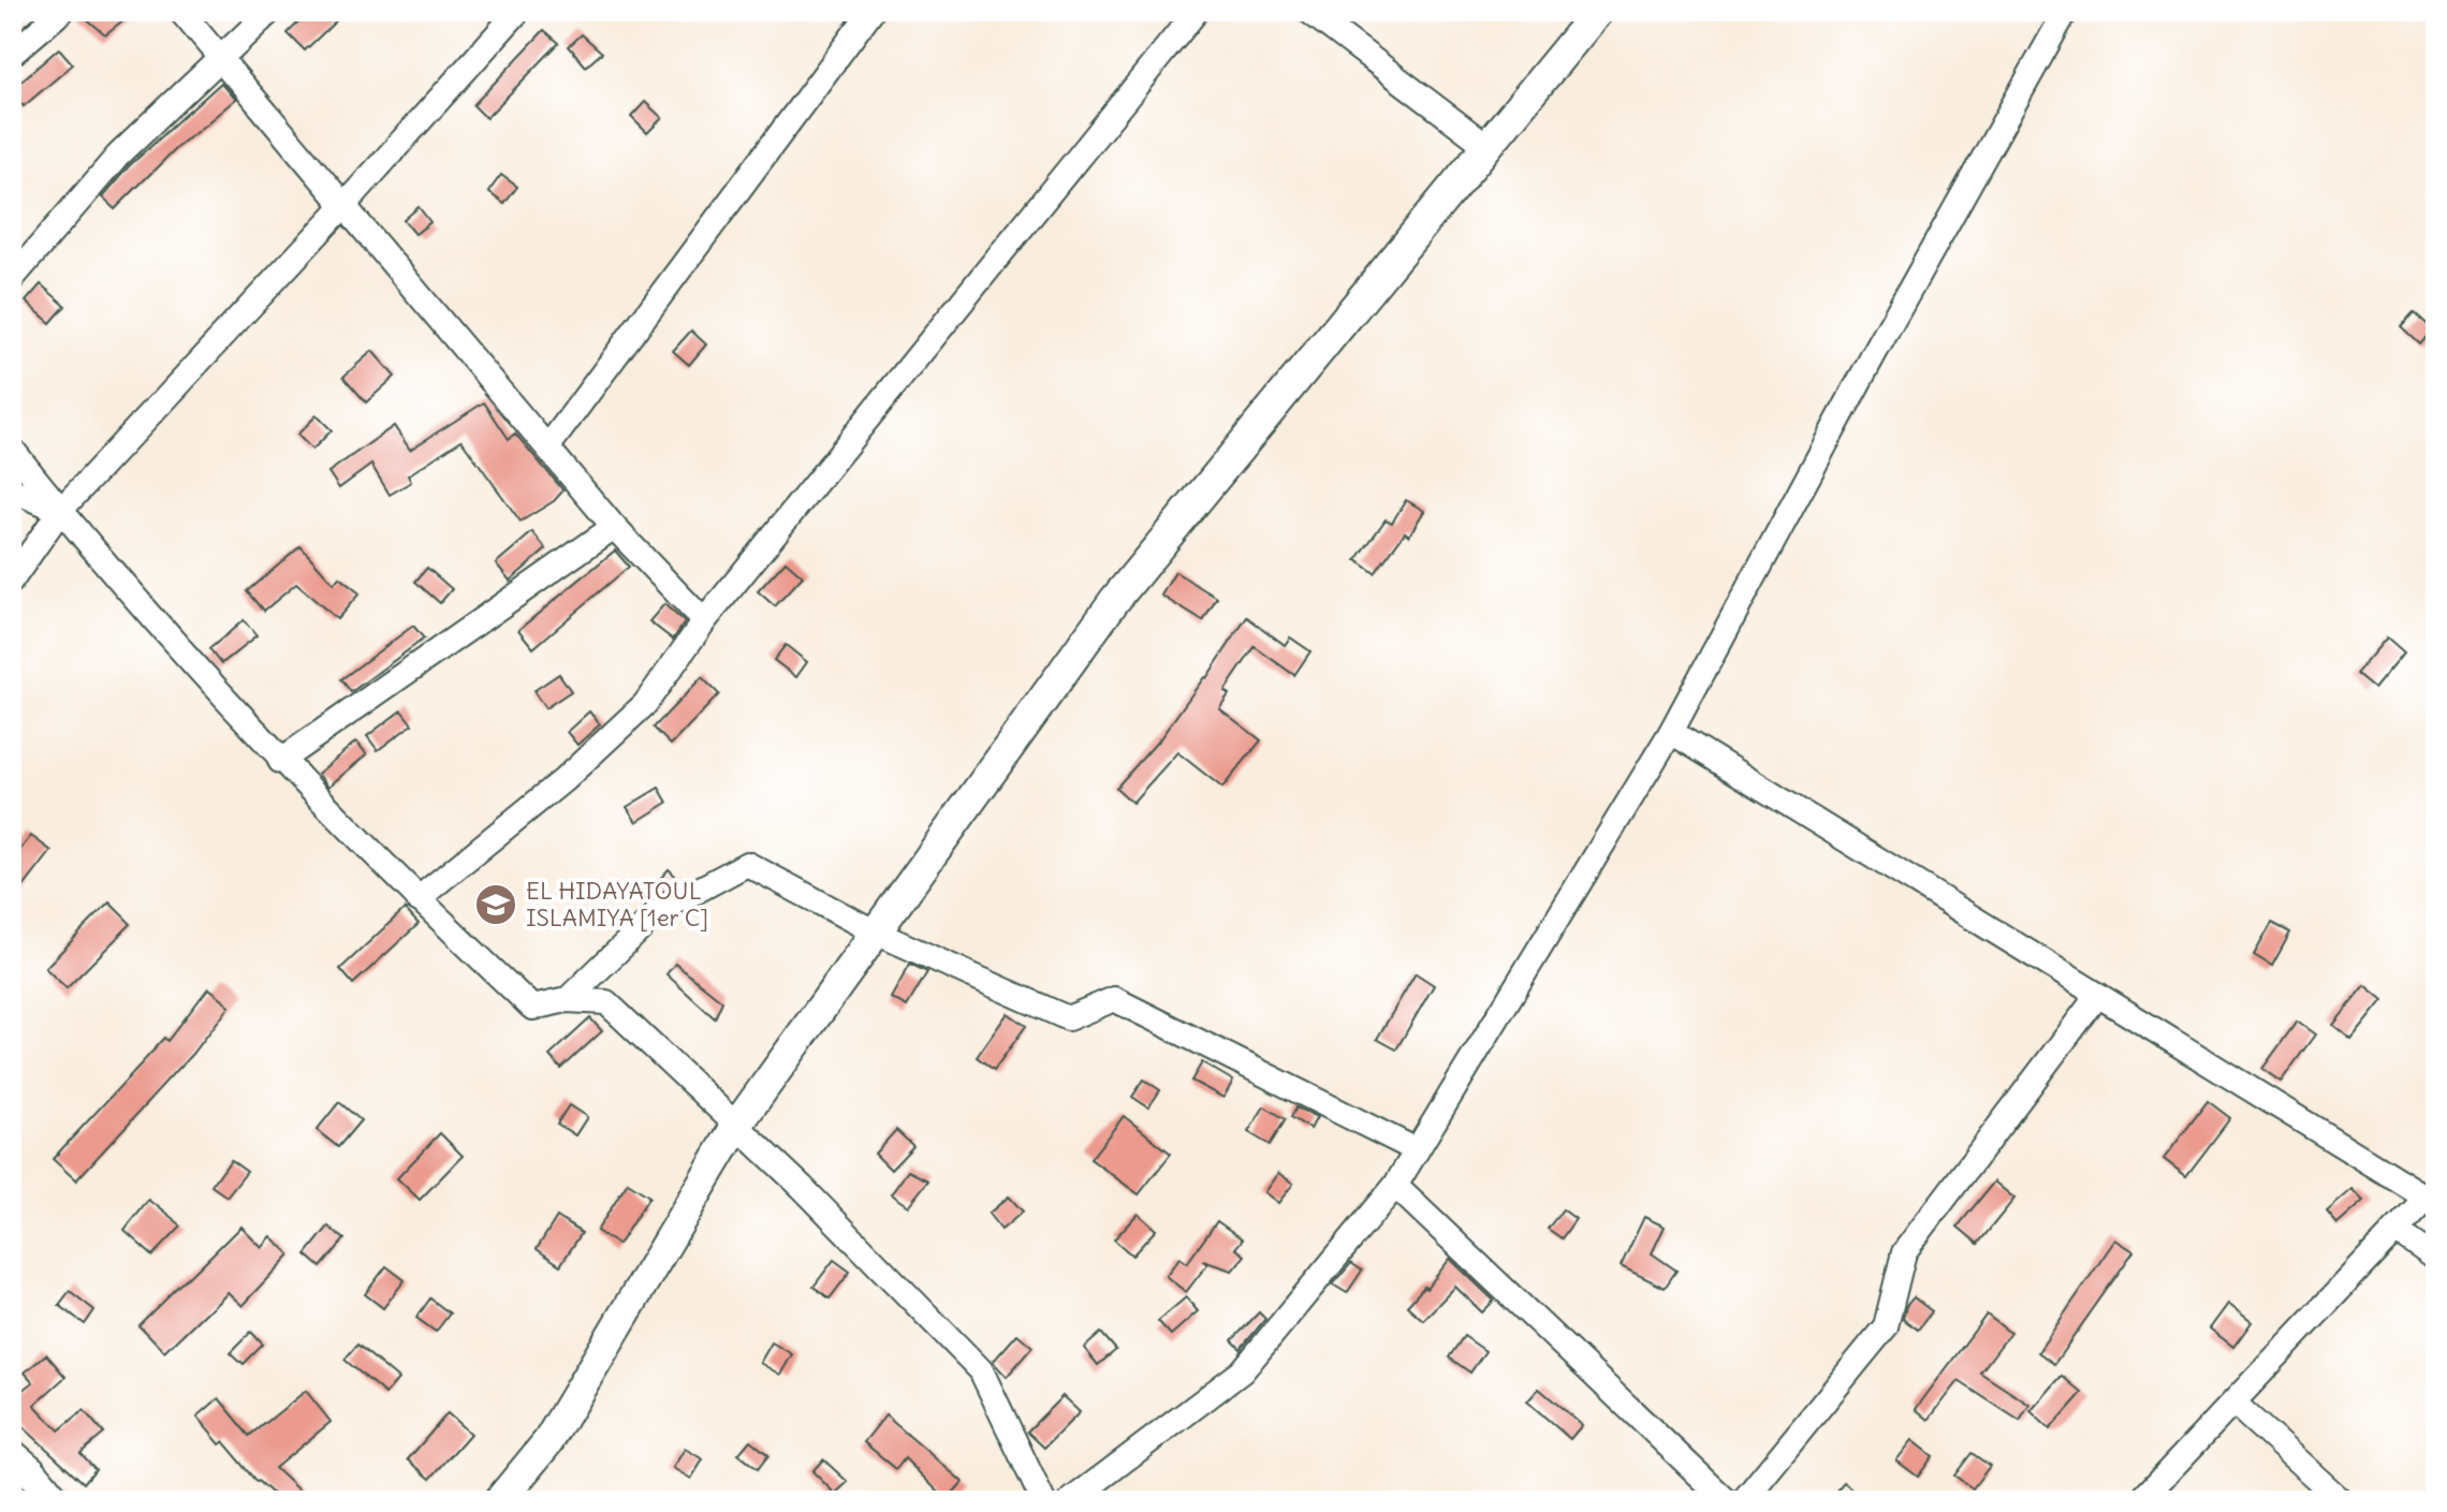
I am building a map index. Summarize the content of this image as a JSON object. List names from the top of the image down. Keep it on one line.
{"places":{"school or university":["EL HIDAYATOUL ISLAMIYA [1er C]"]}}
